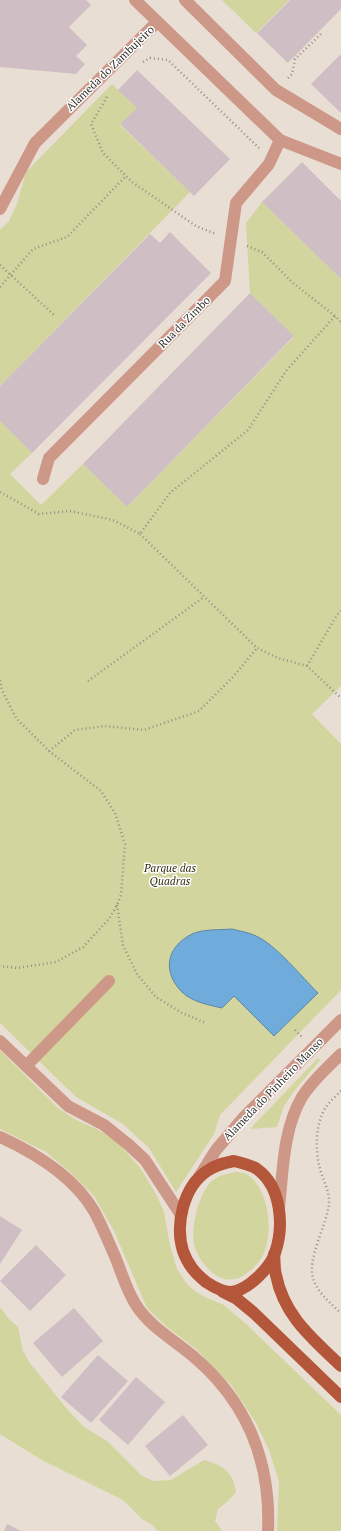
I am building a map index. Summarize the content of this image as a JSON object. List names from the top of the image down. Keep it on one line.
{"streets":{"street":["Alameda do Zambujeiro","Rua da Zimbo","Alameda do Pinheiro Manso"]},"crossings":[["Alameda do Zambujeiro","Rua da Zimbo"]],"parks":["Parque das Quadras"]}
